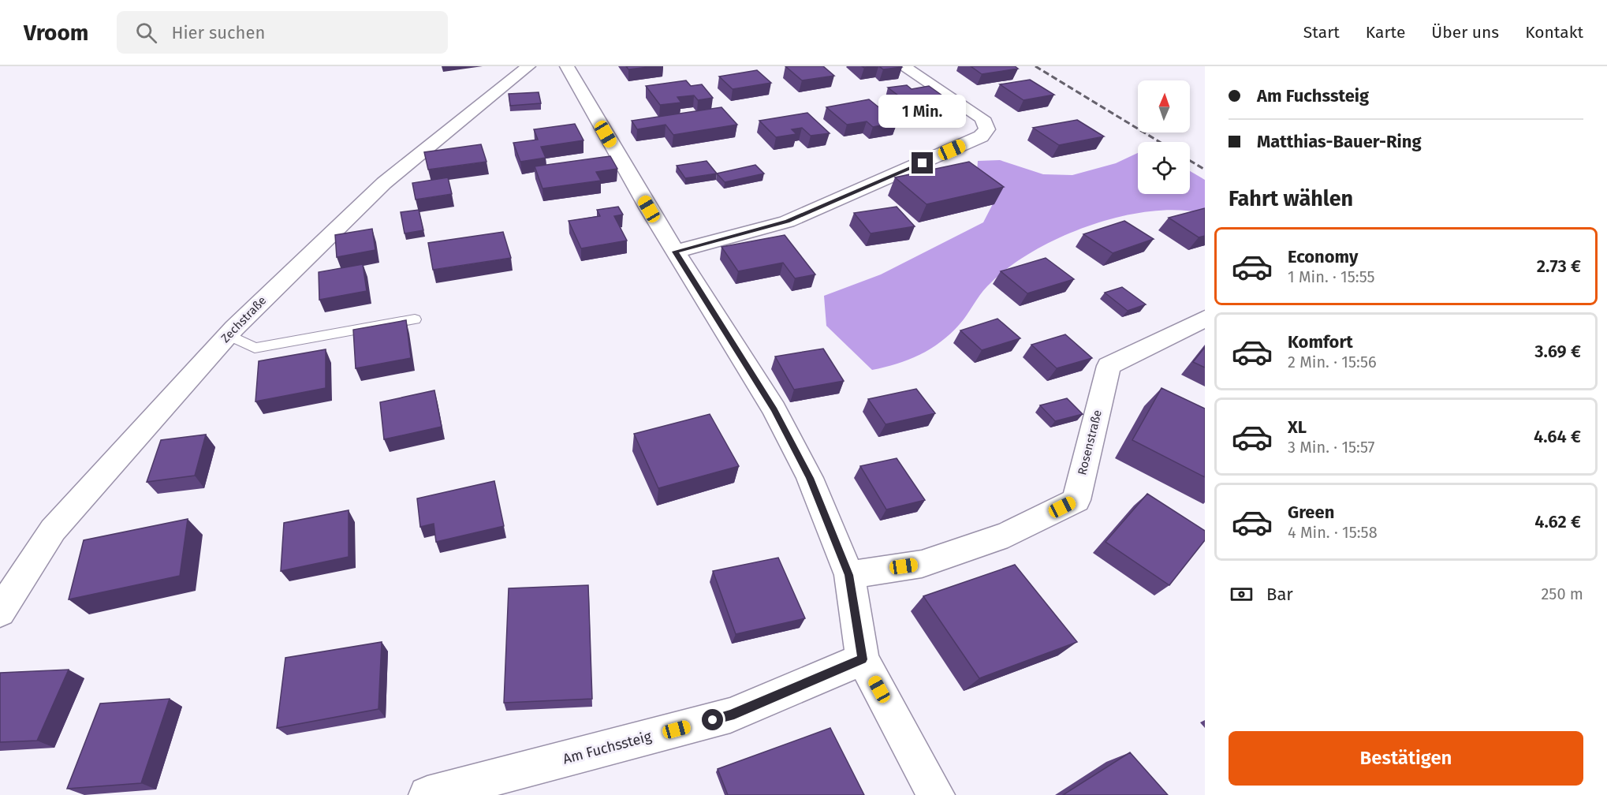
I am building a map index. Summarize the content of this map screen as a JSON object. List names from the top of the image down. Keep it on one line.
{"streets":{"street":["Zechstraße","Rosenstraße","Am Fuchssteig"]},"north":"top","page":{"header":"Vroom","search":"Hier suchen","nav":["Start","Karte","Über uns","Kontakt"],"banner":["Am Fuchssteig","Matthias-Bauer-Ring"],"bubble":"1 Min.","heading":"Fahrt wählen","list":[{"name":"Economy","note":"1 Min. · 15:55","value":"2.73 €"},{"name":"Komfort","note":"2 Min. · 15:56","value":"3.69 €"},{"name":"XL","note":"3 Min. · 15:57","value":"4.64 €"},{"name":"Green","note":"4 Min. · 15:58","value":"4.62 €"}],"pay":["Bar","250 m"],"buttons":"Bestätigen"}}
